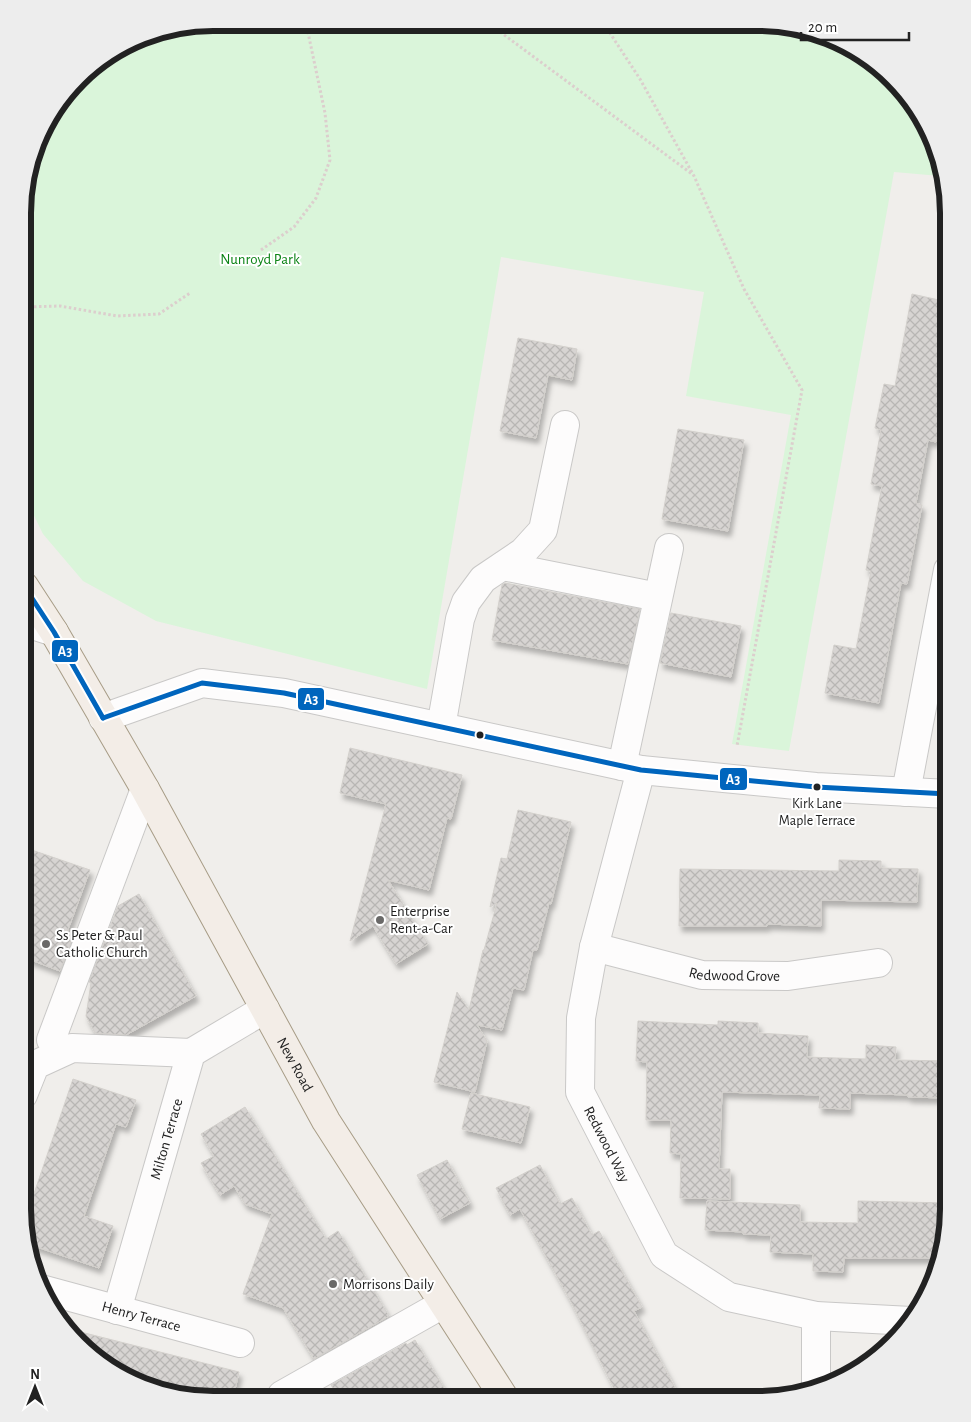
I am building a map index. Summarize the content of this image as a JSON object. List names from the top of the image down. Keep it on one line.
{"streets":{"main road":["New Road"],"street":["Redwood Grove","Milton Terrace","Redwood Way","Henry Terrace"]},"crossings":[["Redwood Grove","Redwood Way"],["Milton Terrace","Henry Terrace"]],"parks":["Nunroyd Park"],"places":["Kirk Lane Maple Terrace","Enterprise Rent-a-Car","Ss Peter & Paul Catholic Church","Morrisons Daily"],"lines":["transit line A3"],"scale_bar":"20 m","north":"top"}
